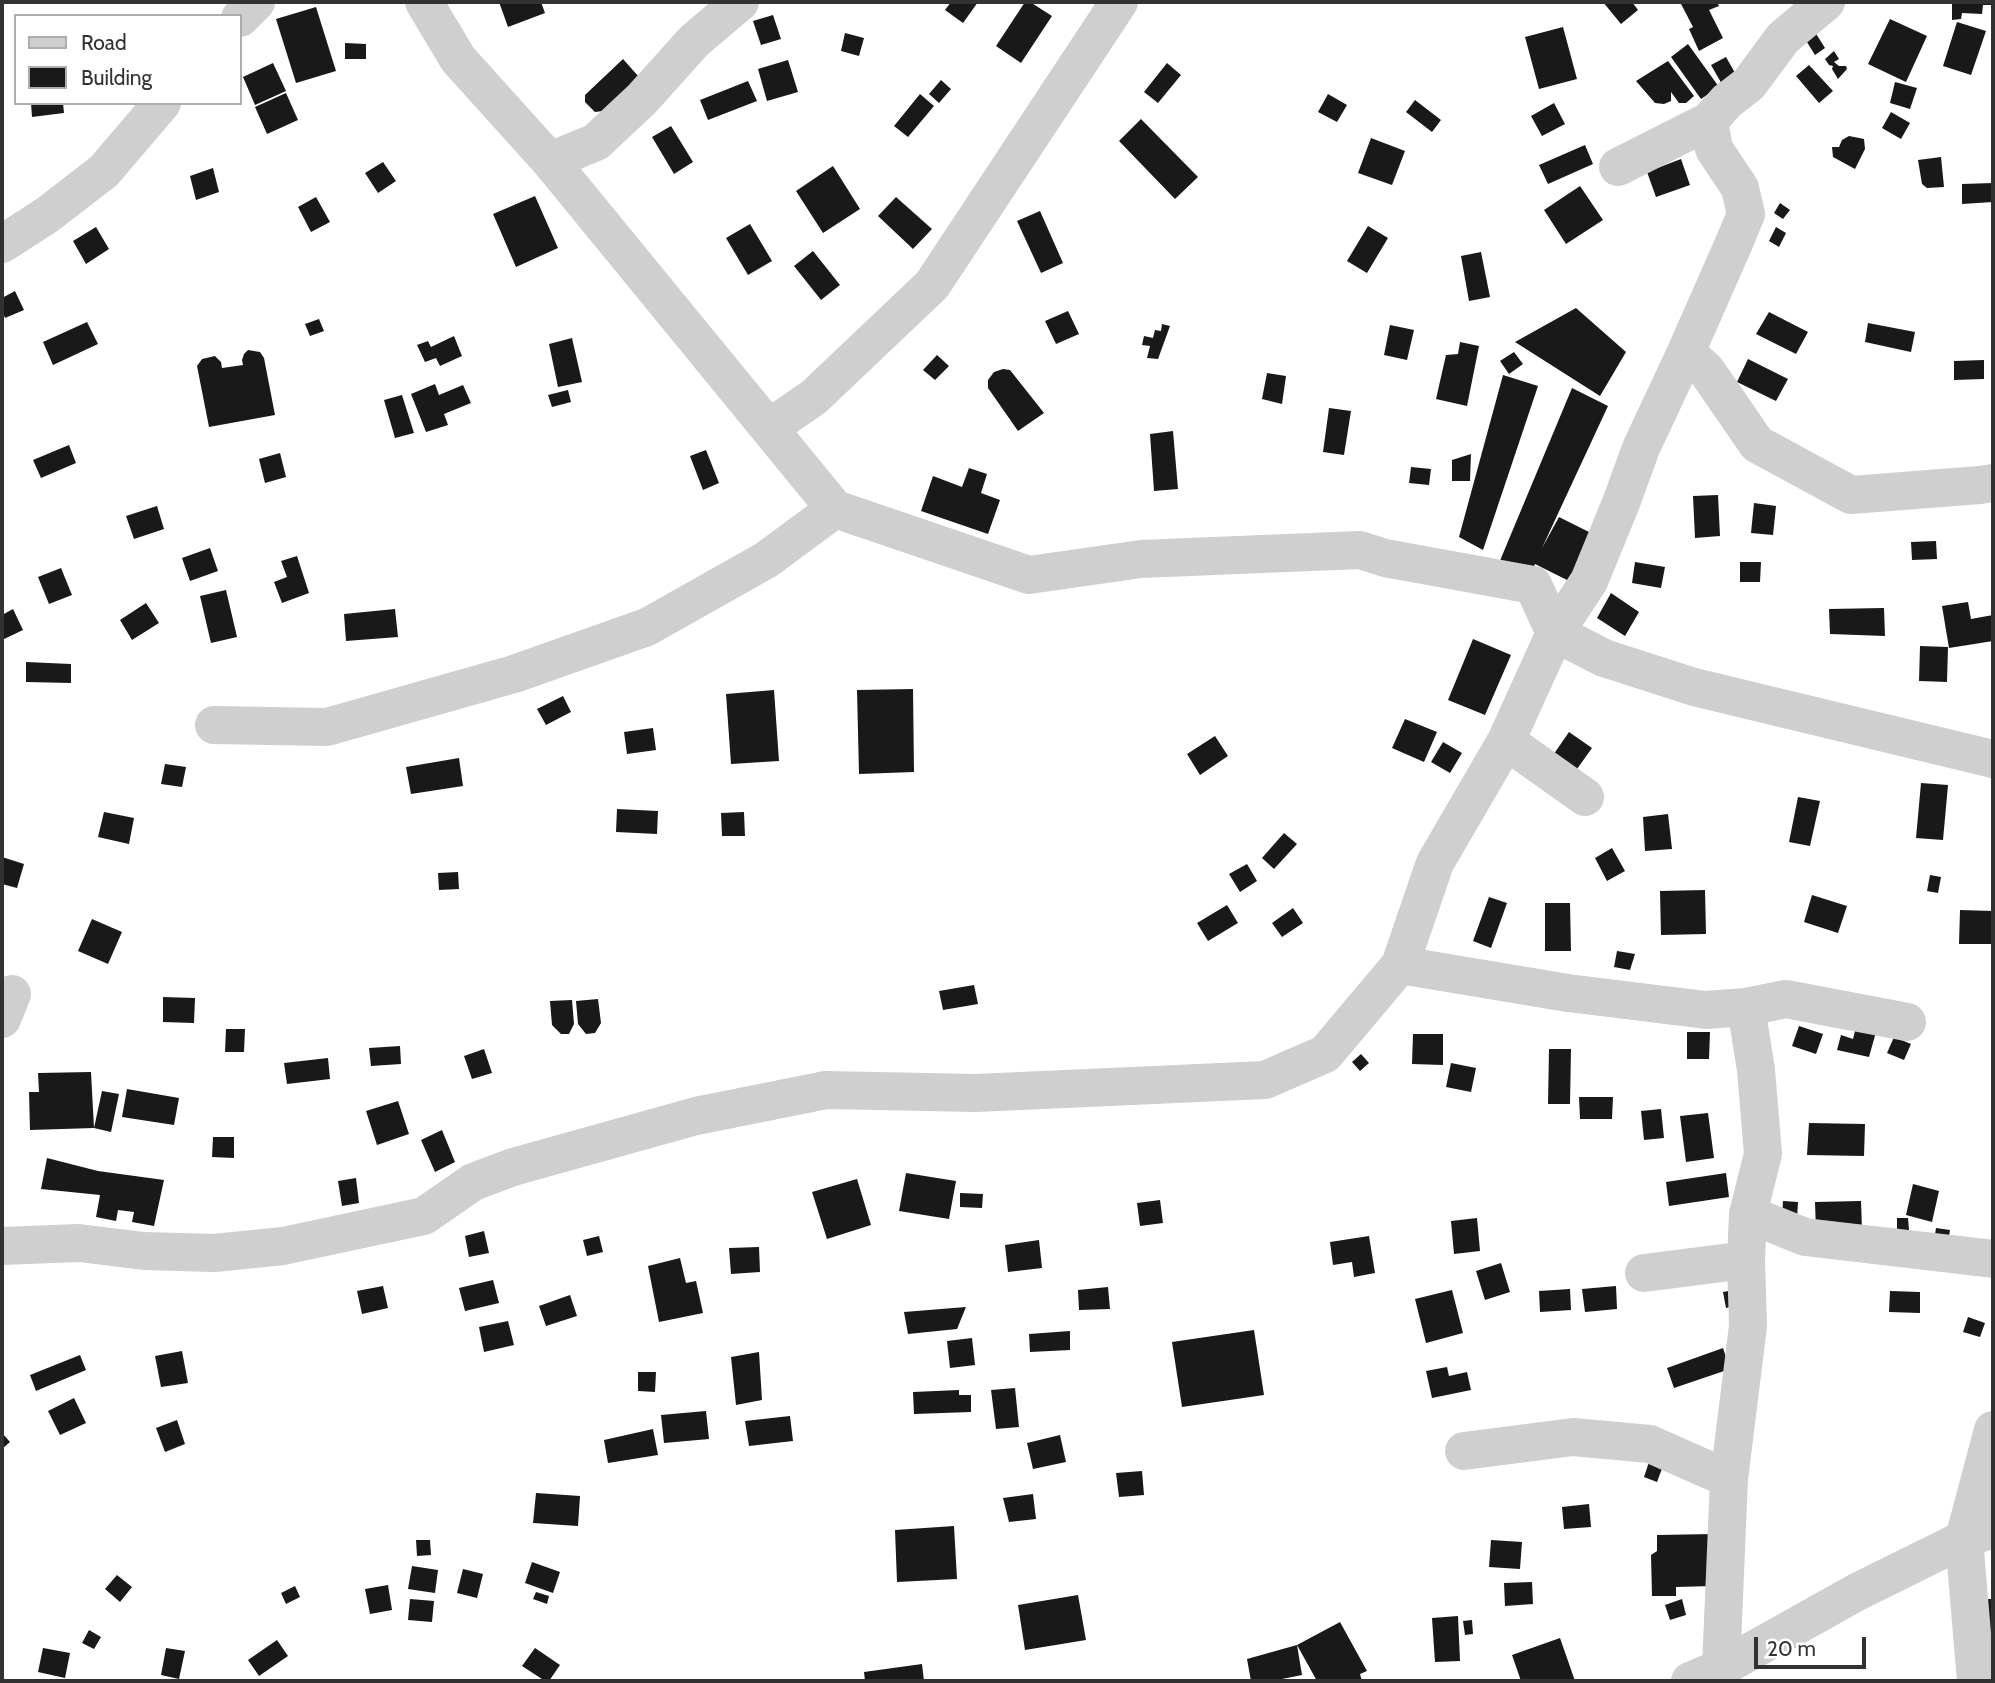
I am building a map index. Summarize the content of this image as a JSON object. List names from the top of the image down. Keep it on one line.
{"legend":["Road","Building"],"scale_bar":"20 m"}
